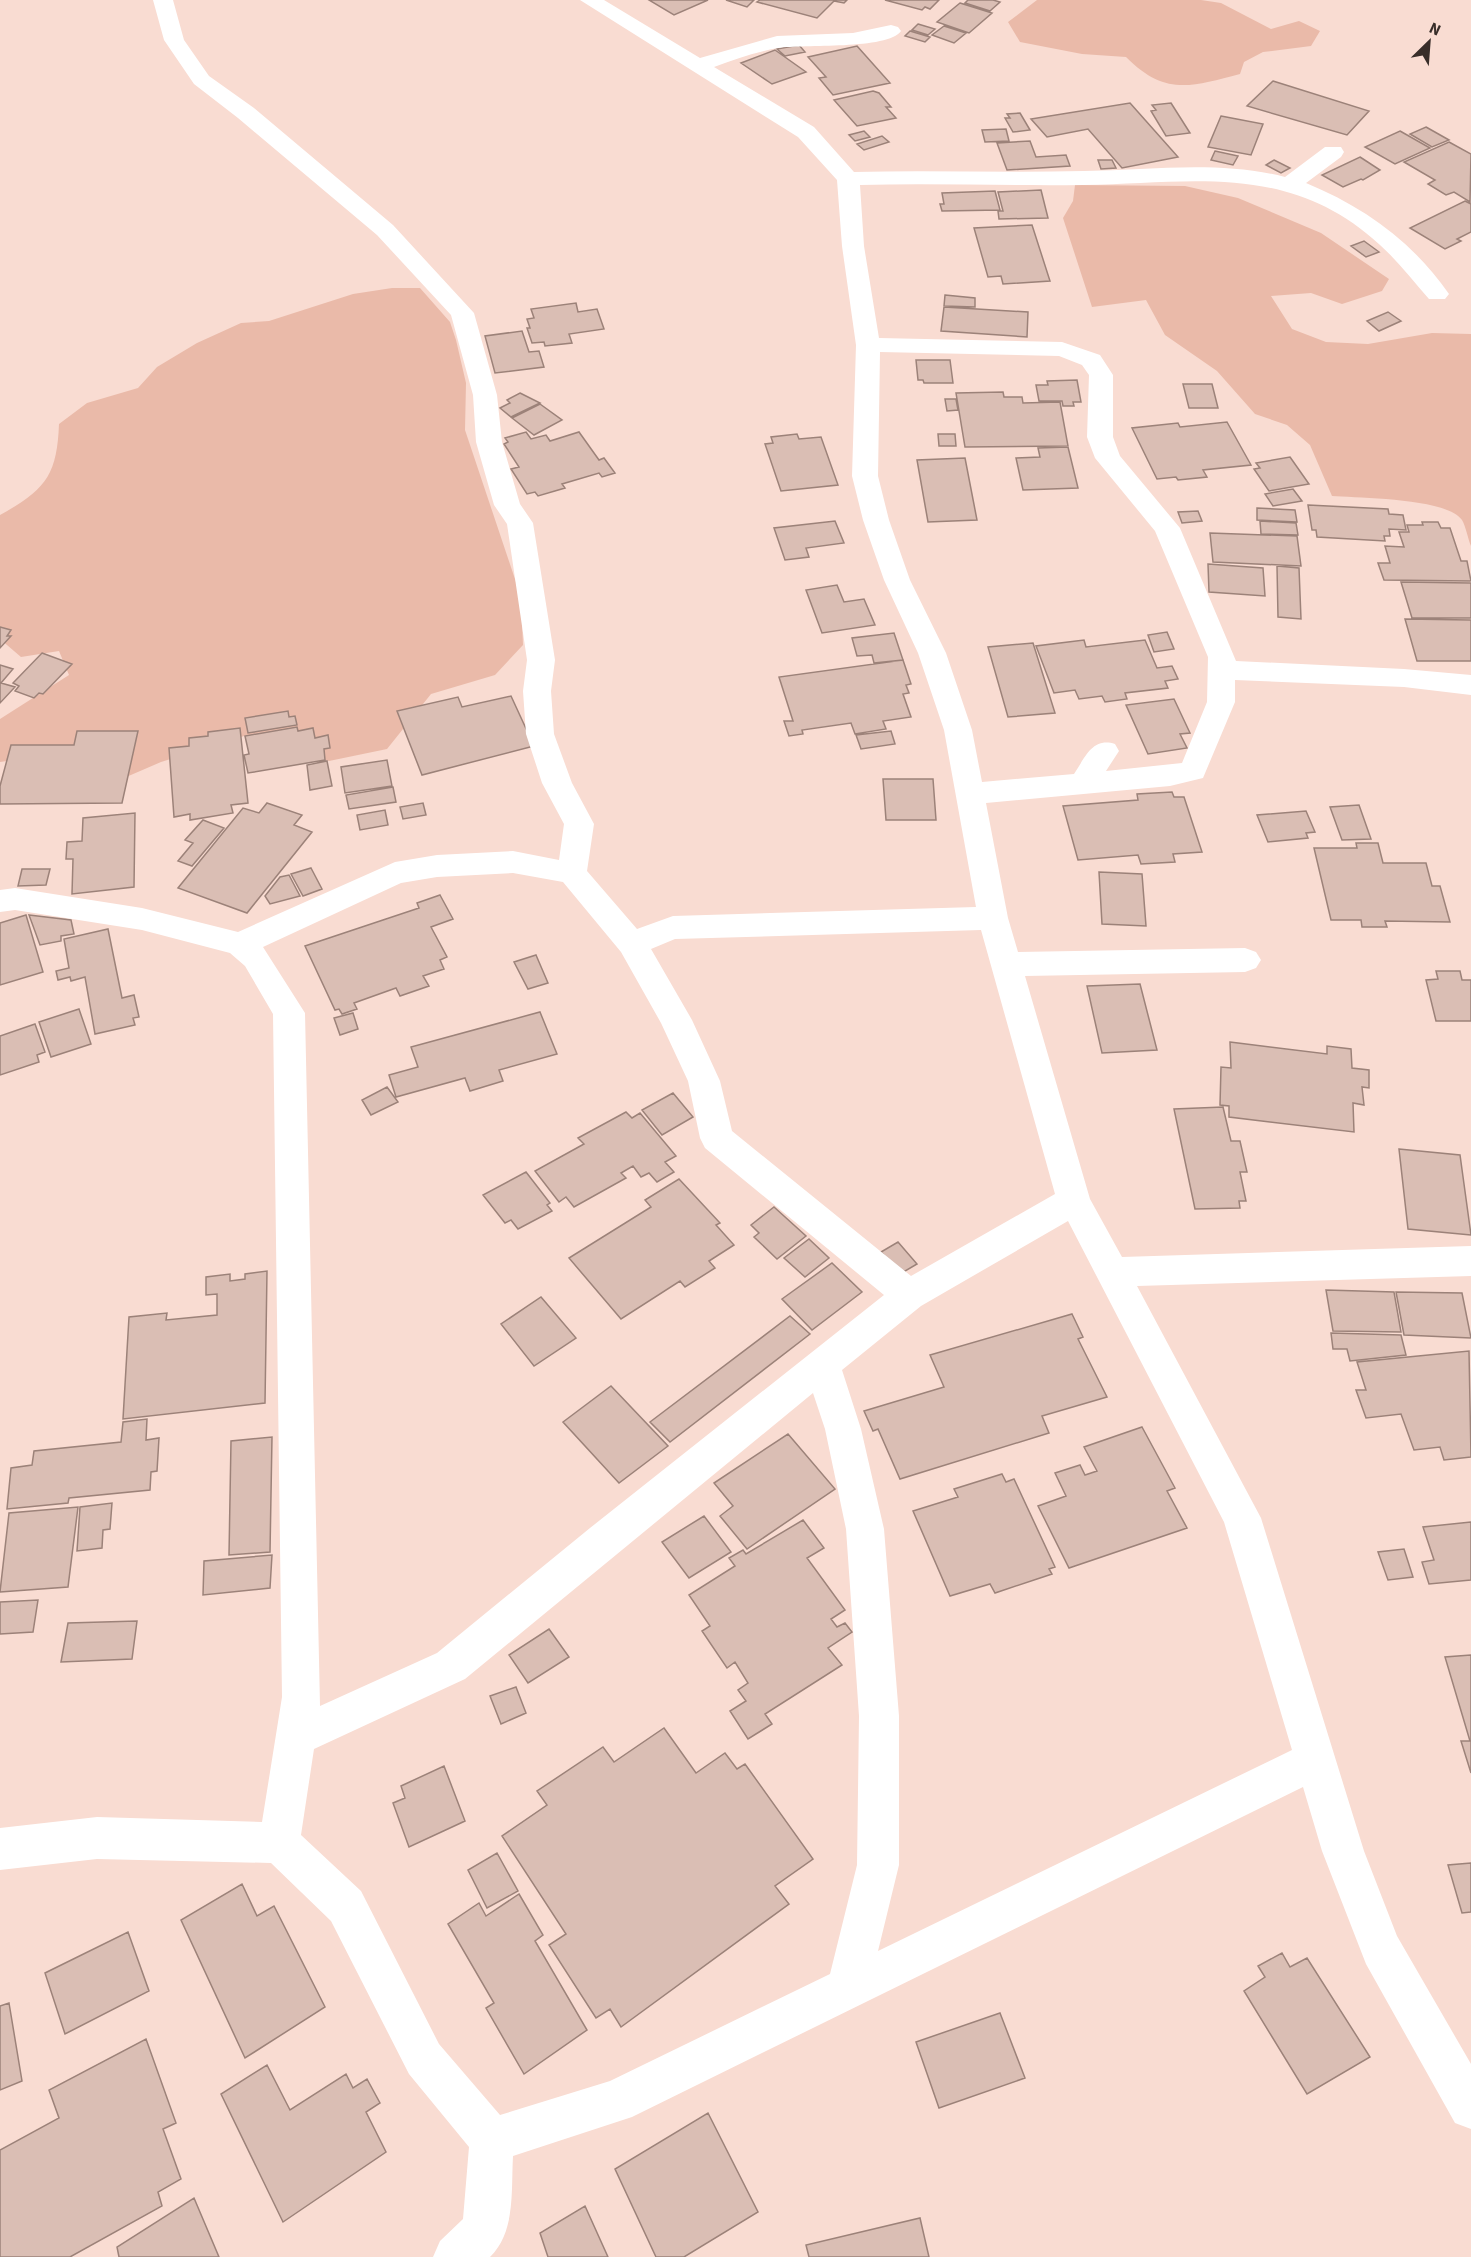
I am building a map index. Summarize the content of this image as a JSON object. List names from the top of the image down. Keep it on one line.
{"north":"top right"}
